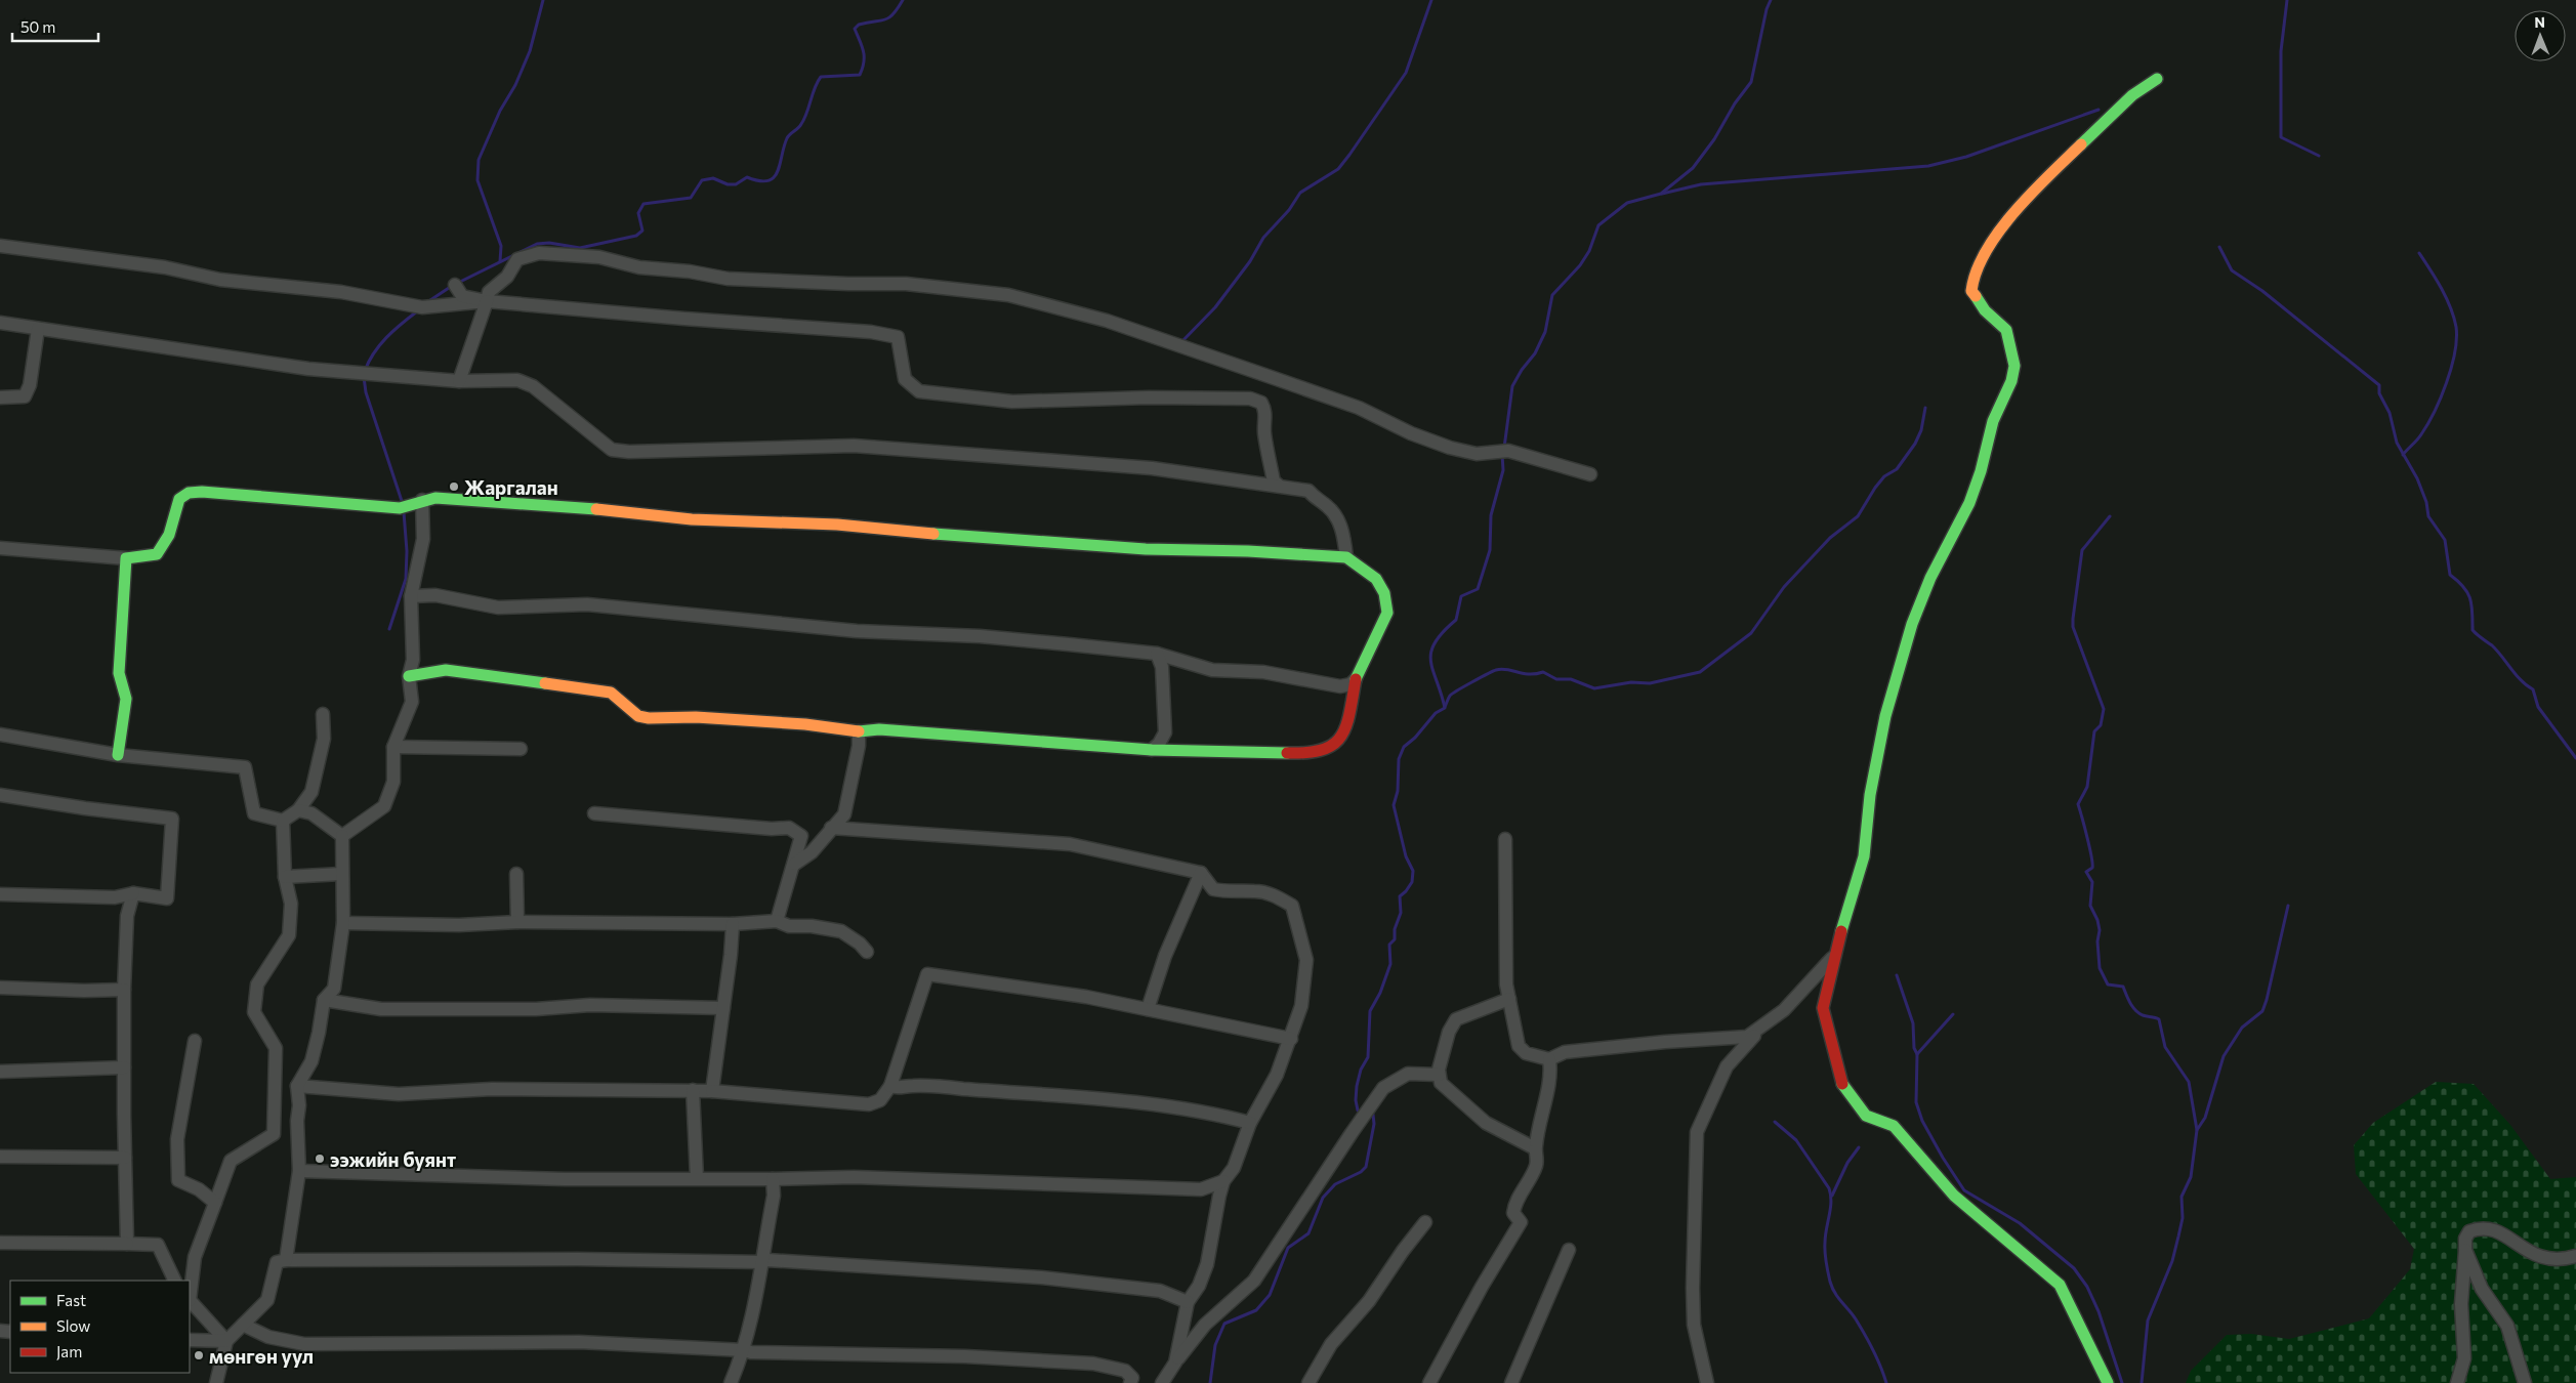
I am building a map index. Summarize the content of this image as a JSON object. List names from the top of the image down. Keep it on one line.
{"places":["Жаргалан","ээжийн буянт","мөнгөн уул"],"legend":["Fast","Slow","Jam"],"scale_bar":"50 m","north":"top"}
